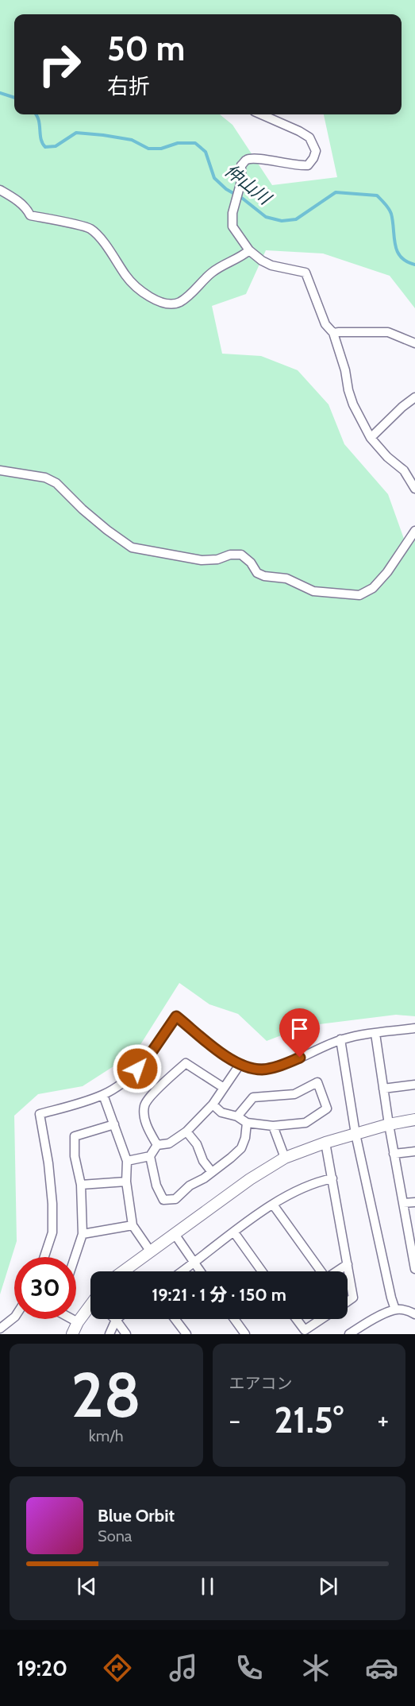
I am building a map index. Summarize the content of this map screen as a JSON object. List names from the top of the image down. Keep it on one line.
{"water":["仲山川"],"page":{"turn":["50 m","右折"],"limit":"30","trip":"19:21 · 1 分 · 150 m","tile":[["28","km/h"],"エアコン"],"heat":["−","21.5°","+"],"song":["Blue Orbit","Sona"],"tabs":"19:20"}}
